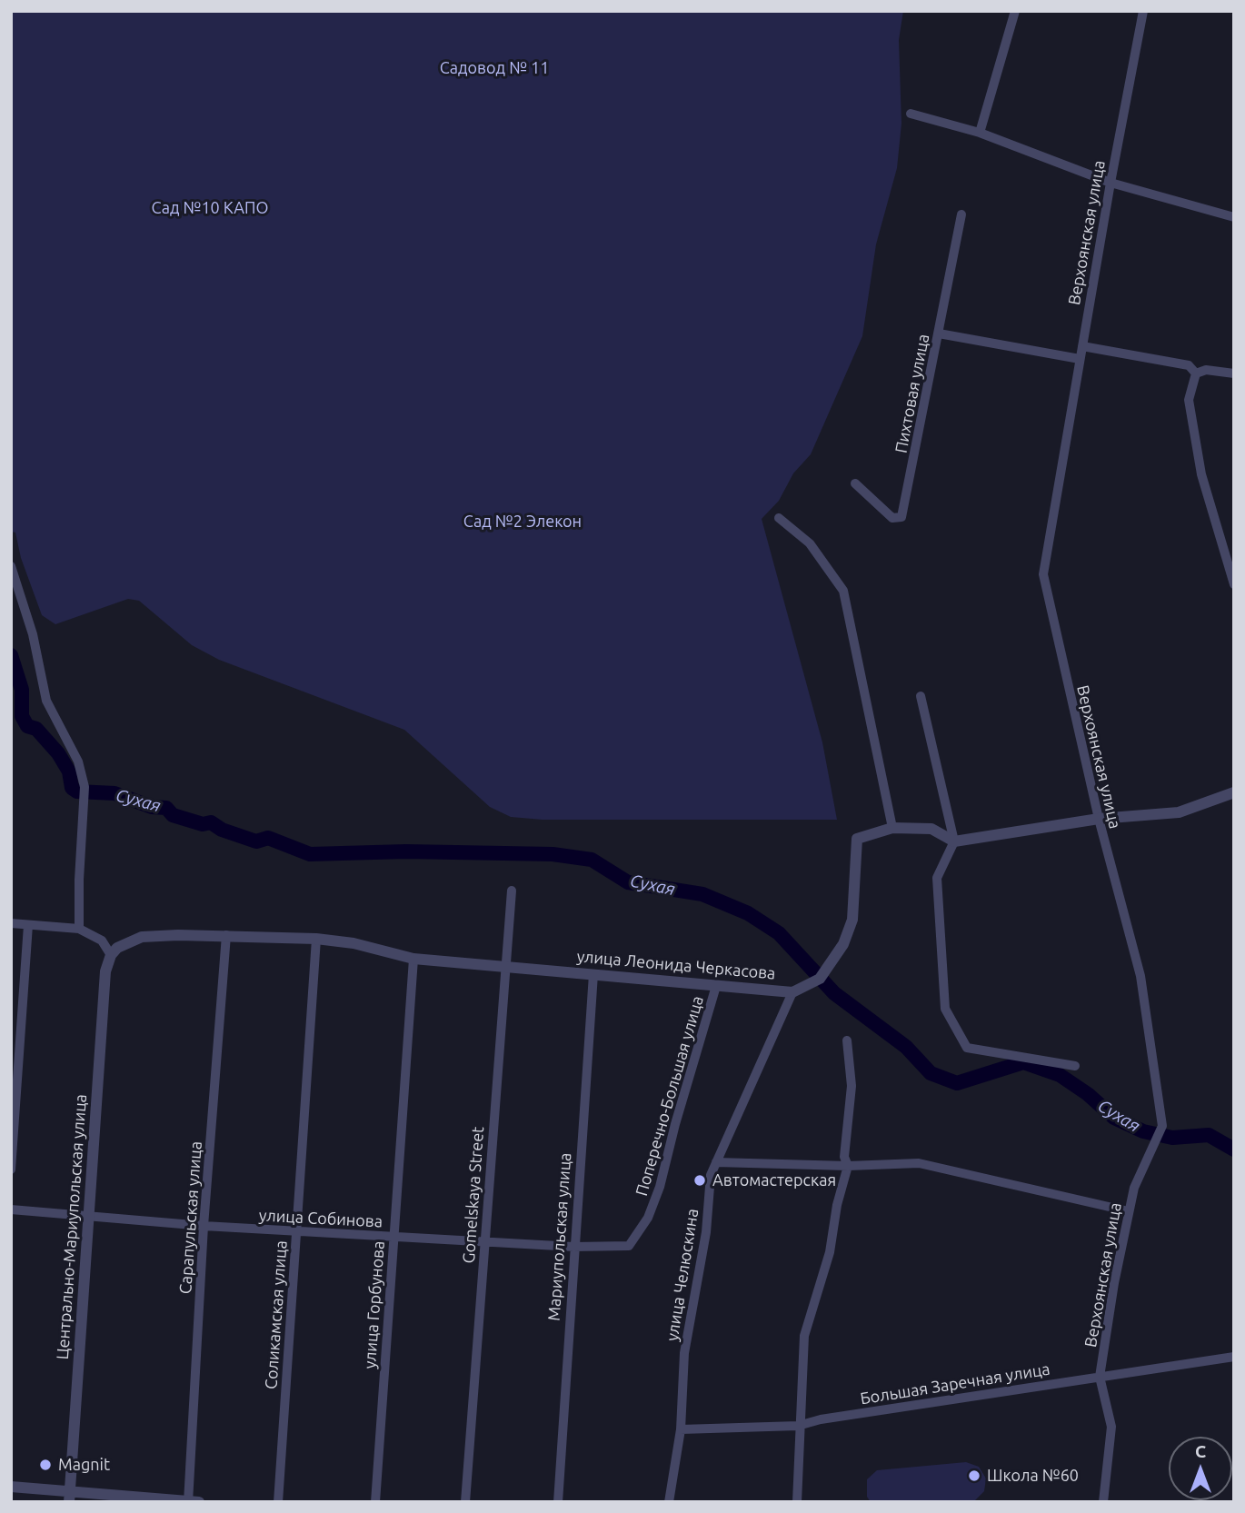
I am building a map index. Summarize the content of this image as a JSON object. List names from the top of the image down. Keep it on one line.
{"streets":{"street":["Верхоянская улица","Пихтовая улица","улица Леонида Черкасова","Поперечно-Большая улица","Gomelskaya Street","Сарапульская улица","улица Собинова","Центрально-Мариупольская улица","Мариупольская улица","улица Челюскина","улица Горбунова","Соликамская улица","Большая Заречная улица"]},"crossings":[["Верхоянская улица","Большая Заречная улица"],["улица Леонида Черкасова","Поперечно-Большая улица"],["улица Леонида Черкасова","Gomelskaya Street"],["улица Леонида Черкасова","Сарапульская улица"],["улица Леонида Черкасова","Центрально-Мариупольская улица"],["улица Леонида Черкасова","Мариупольская улица"],["улица Леонида Черкасова","улица Челюскина"],["улица Леонида Черкасова","улица Горбунова"],["улица Леонида Черкасова","Соликамская улица"],["Поперечно-Большая улица","улица Собинова"],["Gomelskaya Street","улица Собинова"],["Сарапульская улица","улица Собинова"],["улица Собинова","Центрально-Мариупольская улица"],["улица Собинова","Мариупольская улица"],["улица Собинова","улица Горбунова"],["улица Собинова","Соликамская улица"],["улица Челюскина","Большая Заречная улица"]],"water":["Сухая"],"parks":["Садовод № 11","Сад №10 КАПО","Сад №2 Элекон"],"places":["Автомастерская","Magnit","Школа №60"],"north":"top"}
